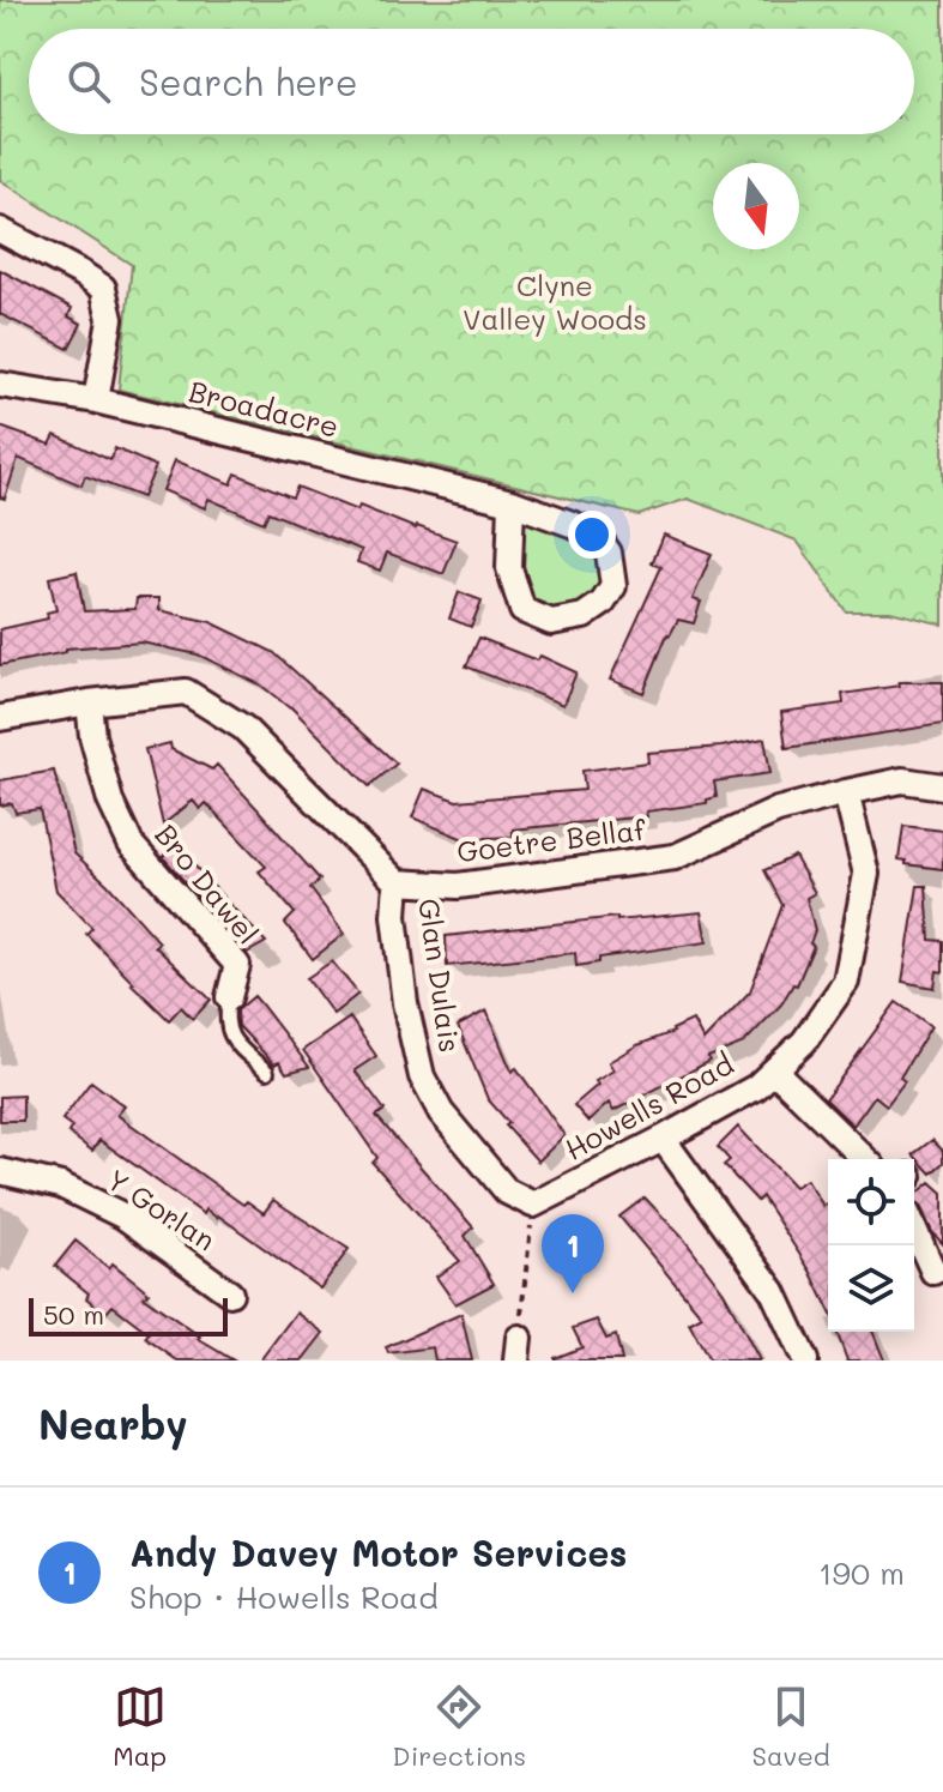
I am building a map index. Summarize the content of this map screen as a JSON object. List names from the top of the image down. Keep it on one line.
{"streets":{"street":["Broadacre","Goetre Bellaf","Bro Dawel","Glan Dulais","Howells Road","Y Gorlan"]},"crossings":[["Goetre Bellaf","Glan Dulais"],["Goetre Bellaf","Howells Road"],["Glan Dulais","Howells Road"]],"parks":["Clyne Valley Woods"],"scale_bar":"50 m","north":"bottom","page":{"search":"Search here","pins":"1","scale":"50 m","heading":"Nearby","list":[{"mark":"1","name":"Andy Davey Motor Services","note":"Shop · Howells Road","value":"190 m"}],"nav":["Map","Directions","Saved"]}}
